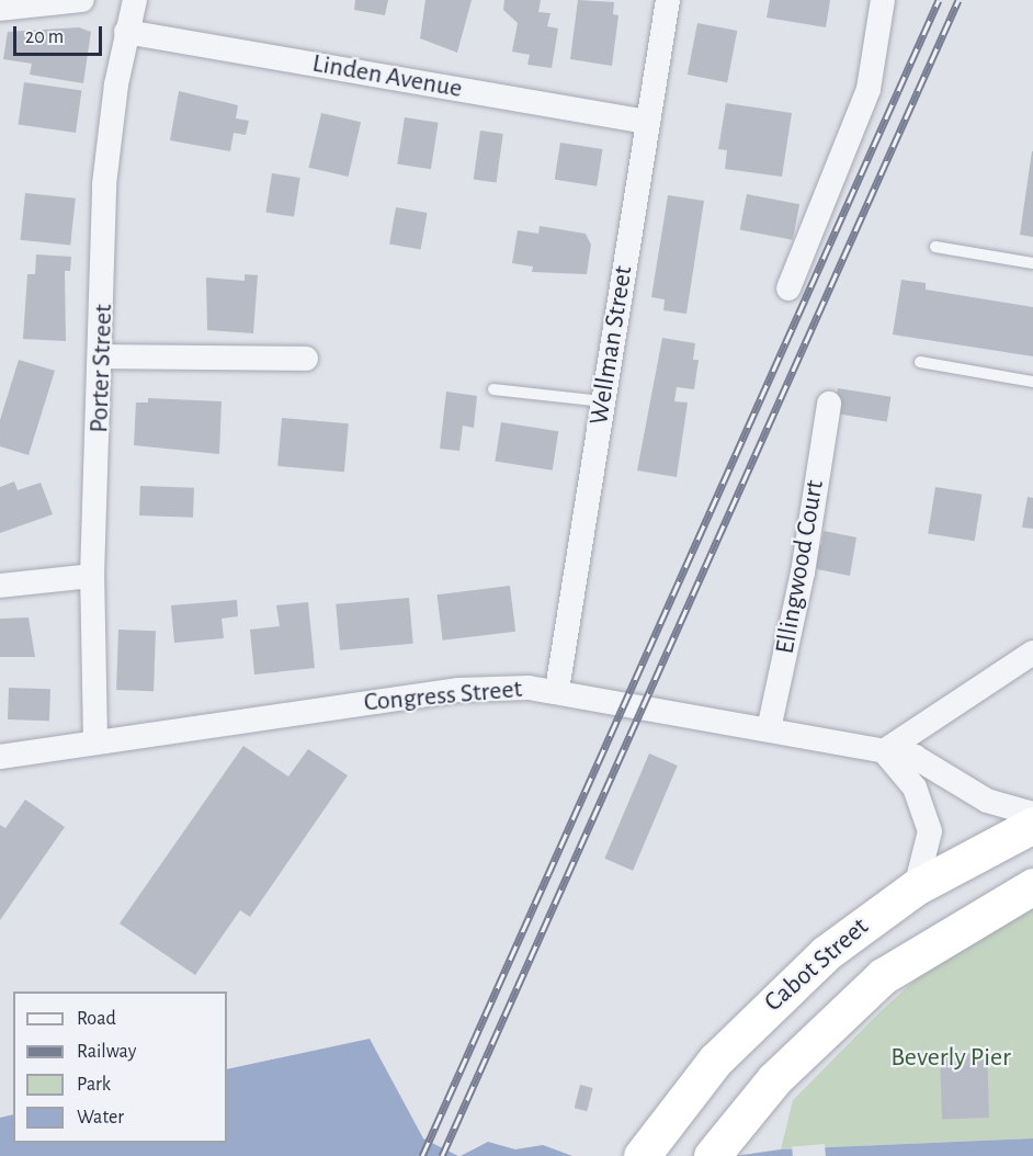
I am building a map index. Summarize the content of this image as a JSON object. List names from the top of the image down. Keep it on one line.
{"streets":{"highway":["Cabot Street"],"street":["Linden Avenue","Wellman Street","Porter Street","Ellingwood Court","Congress Street"]},"crossings":[["Linden Avenue","Wellman Street"],["Linden Avenue","Porter Street"],["Wellman Street","Congress Street"],["Porter Street","Congress Street"],["Ellingwood Court","Congress Street"]],"parks":["Beverly Pier"],"legend":["Road","Railway","Park","Water"],"scale_bar":"20 m"}
